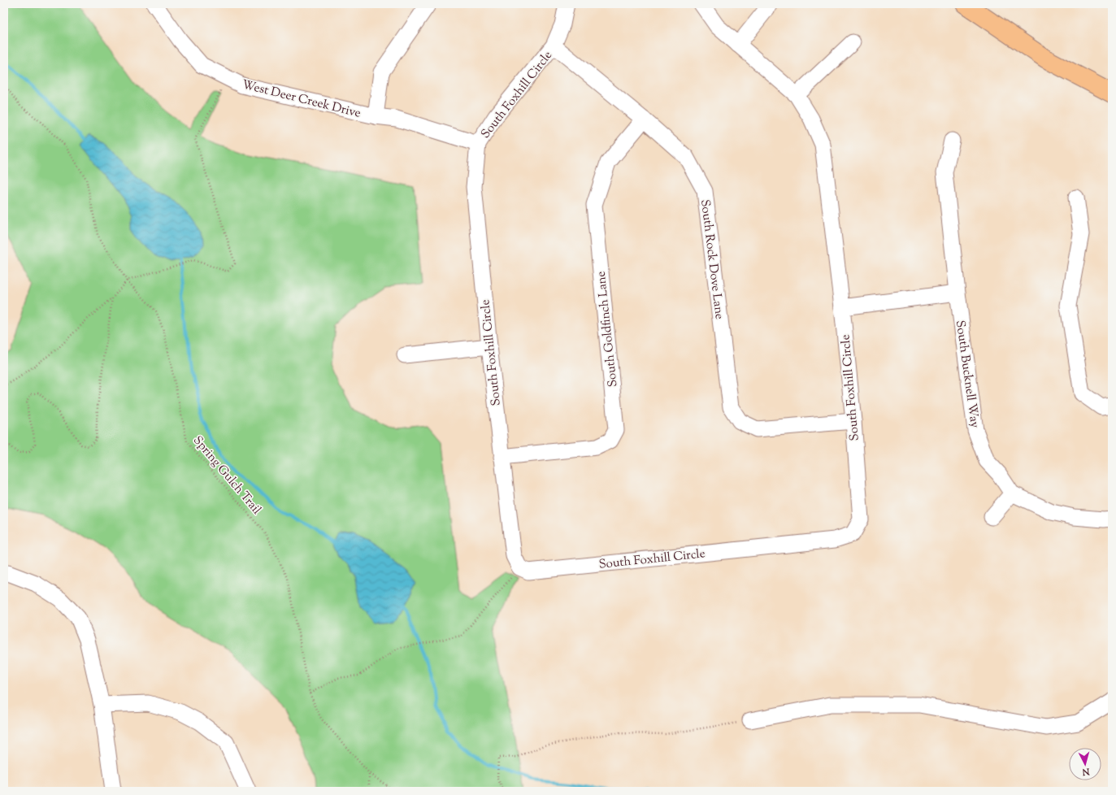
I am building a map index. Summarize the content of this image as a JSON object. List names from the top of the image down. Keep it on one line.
{"streets":{"street":["South Foxhill Circle","West Deer Creek Drive","South Rock Dove Lane","South Goldfinch Lane","South Bucknell Way"],"path":["Spring Gulch Trail"]},"crossings":[["South Foxhill Circle","West Deer Creek Drive"],["South Foxhill Circle","South Rock Dove Lane"],["South Foxhill Circle","South Goldfinch Lane"],["South Rock Dove Lane","South Goldfinch Lane"]],"north":"bottom"}
